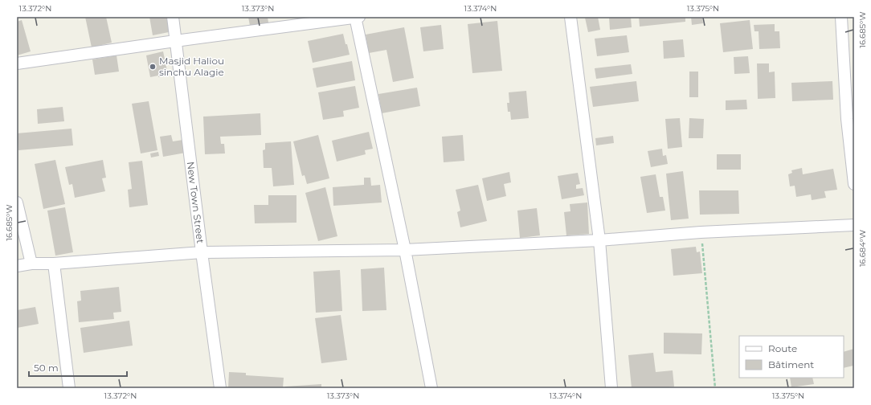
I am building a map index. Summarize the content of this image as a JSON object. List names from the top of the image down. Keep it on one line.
{"streets":{"street":["New Town Street"]},"places":["Masjid Haliou sinchu Alagie"],"legend":["Route","Bâtiment"],"scale_bar":"50 m","coordinates":["13.372°N","13.373°N","13.374°N","13.375°N","16.685°W","16.684°W"]}
